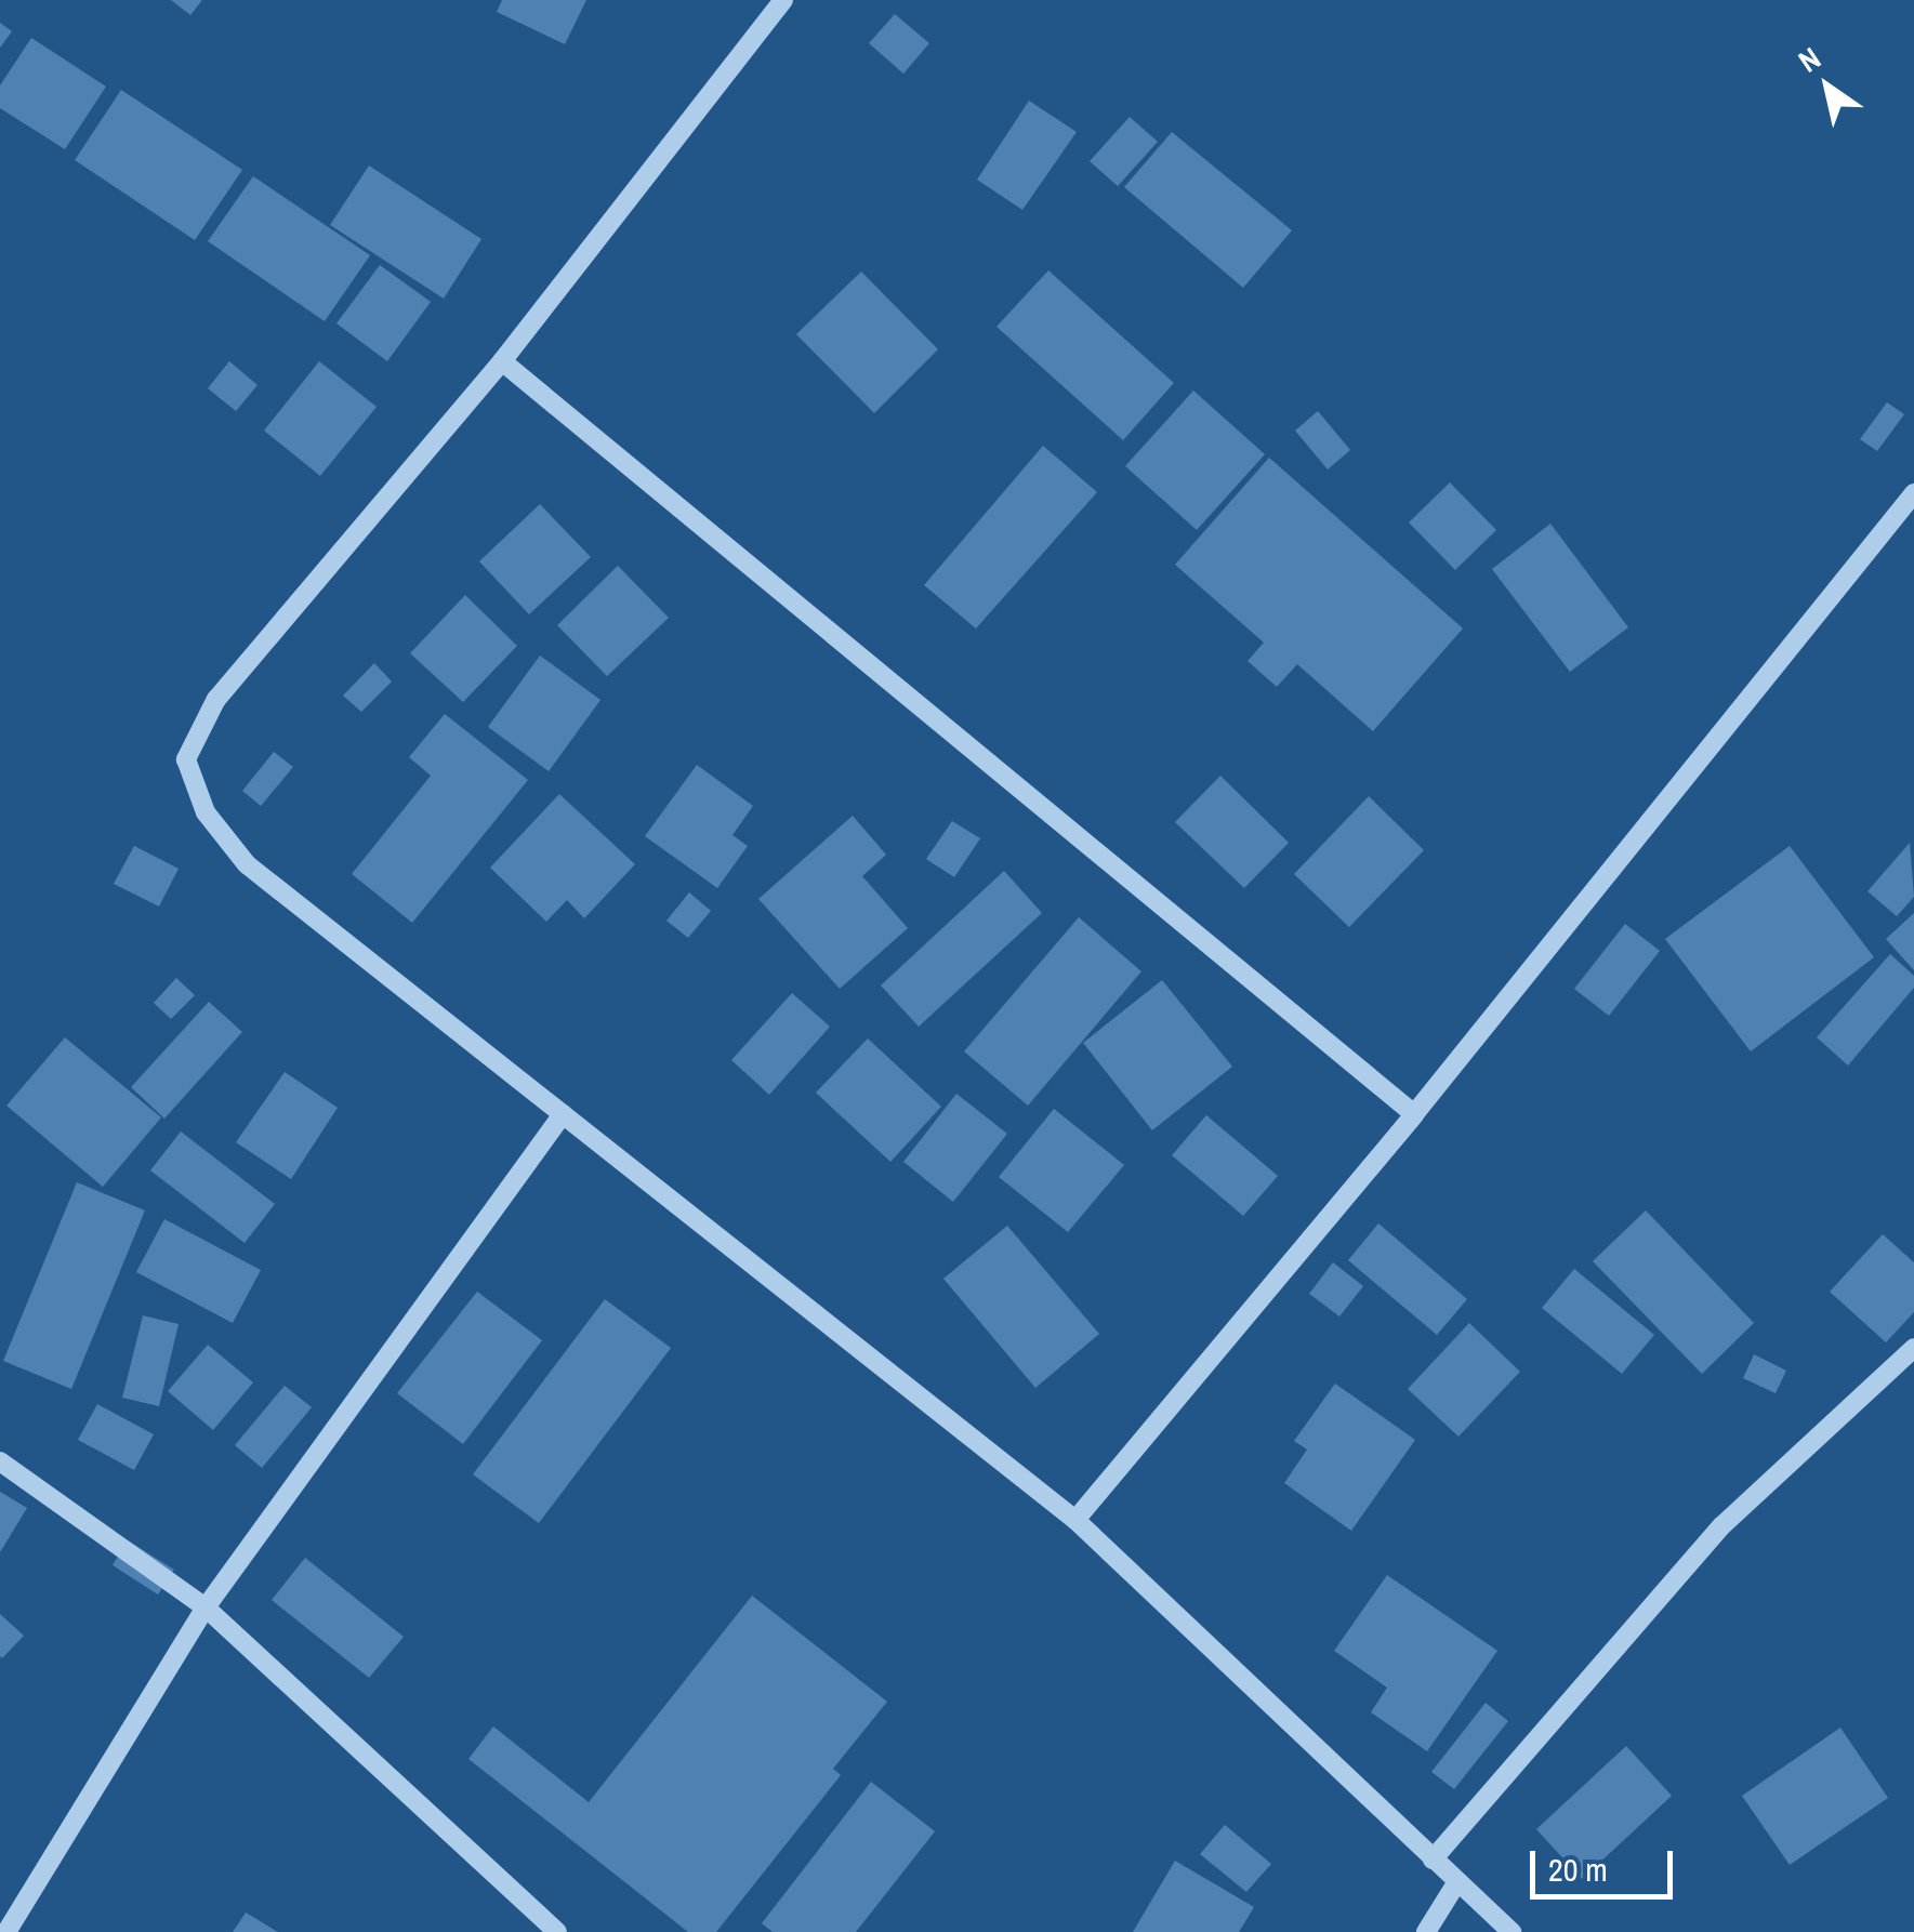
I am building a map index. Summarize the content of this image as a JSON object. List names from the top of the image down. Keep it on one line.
{"scale_bar":"20 m","north":"top left"}
